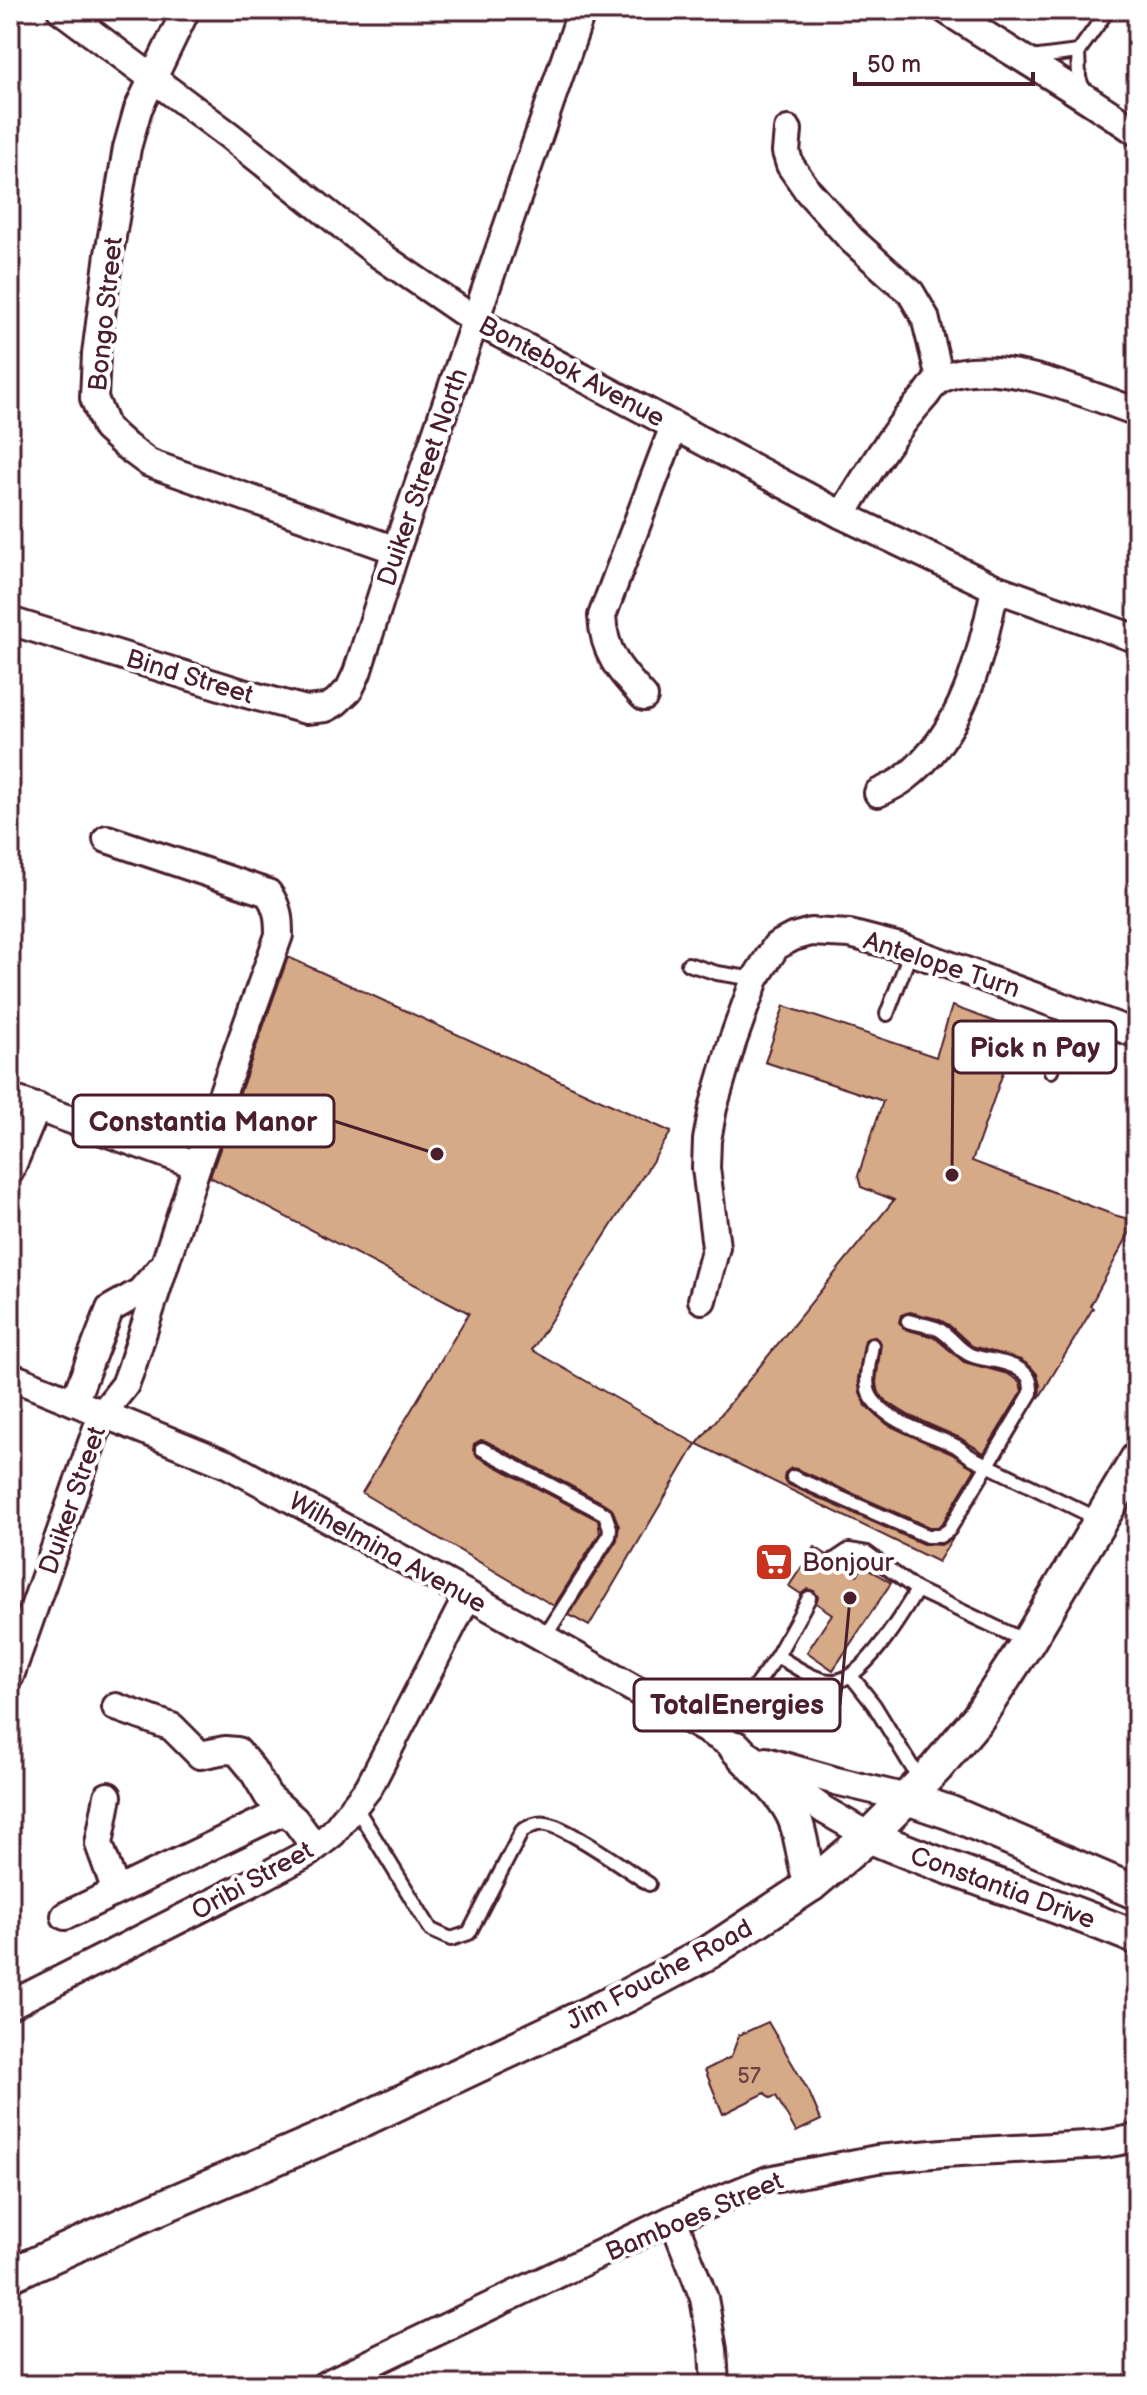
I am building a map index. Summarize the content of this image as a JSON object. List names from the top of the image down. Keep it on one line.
{"streets":{"street":["Bongo Street","Bontebok Avenue","Duiker Street North","Bind Street","Antelope Turn","Duiker Street","Wilhelmina Avenue","Oribi Street","Constantia Drive","Jim Fouche Road","Bamboes Street"]},"crossings":[["Bongo Street","Bontebok Avenue"],["Bongo Street","Duiker Street North"],["Bontebok Avenue","Duiker Street North"],["Duiker Street North","Bind Street"],["Duiker Street","Wilhelmina Avenue"],["Wilhelmina Avenue","Oribi Street"],["Wilhelmina Avenue","Constantia Drive"],["Wilhelmina Avenue","Jim Fouche Road"],["Constantia Drive","Jim Fouche Road"]],"places":{"other":["Constantia Manor","Pick n Pay","TotalEnergies"],"supermarket":["Bonjour"]},"house_numbers":["57"],"scale_bar":"50 m"}
